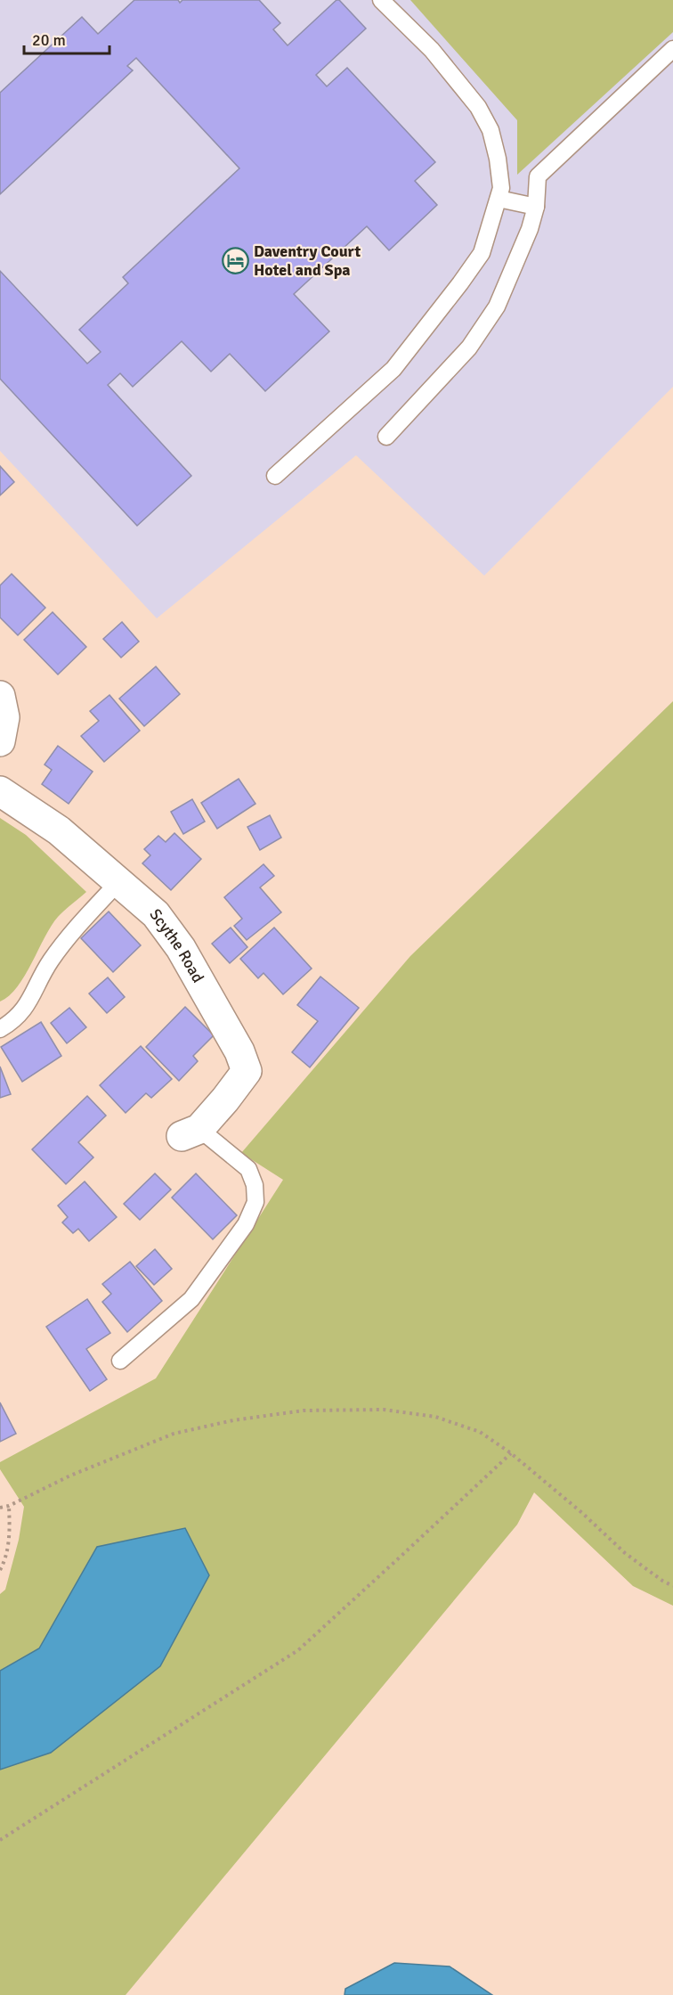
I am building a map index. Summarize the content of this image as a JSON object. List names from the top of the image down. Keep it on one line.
{"streets":{"street":["Scythe Road"]},"places":{"hotel":["Daventry Court Hotel and Spa"]},"scale_bar":"20 m"}
